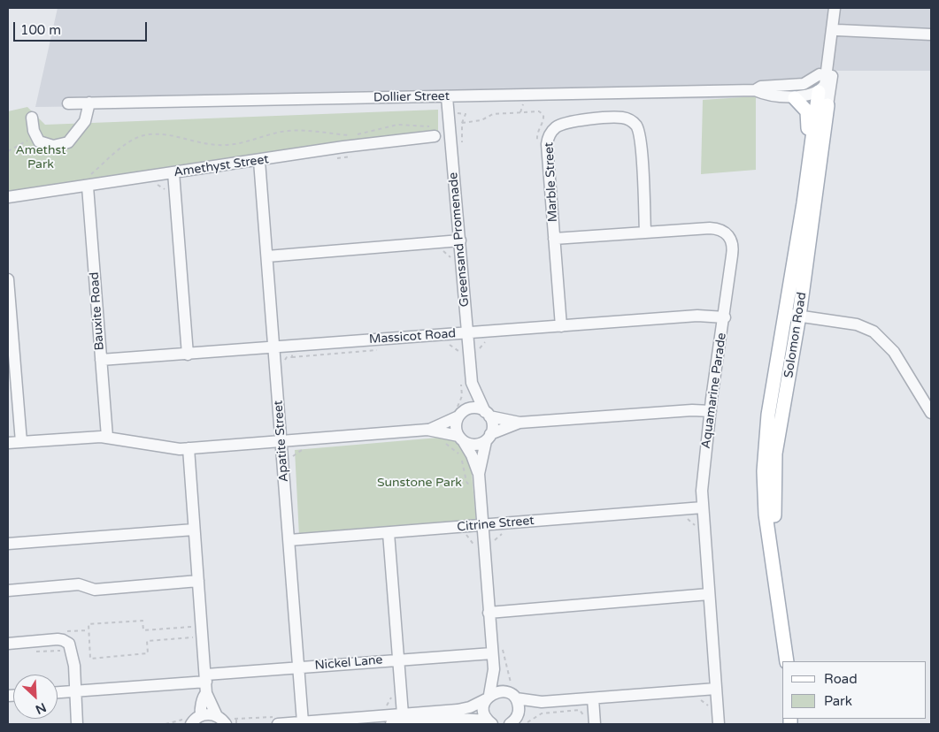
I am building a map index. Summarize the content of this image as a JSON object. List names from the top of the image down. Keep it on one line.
{"streets":{"main road":["Solomon Road"],"street":["Dollier Street","Amethyst Street","Marble Street","Greensand Promenade","Bauxite Road","Massicot Road","Aquamarine Parade","Apatite Street","Citrine Street","Nickel Lane"]},"crossings":[["Dollier Street","Greensand Promenade"],["Dollier Street","Solomon Road"],["Amethyst Street","Bauxite Road"],["Amethyst Street","Apatite Street"],["Marble Street","Massicot Road"],["Marble Street","Aquamarine Parade"],["Greensand Promenade","Massicot Road"],["Bauxite Road","Massicot Road"],["Massicot Road","Aquamarine Parade"],["Massicot Road","Apatite Street"],["Aquamarine Parade","Citrine Street"],["Apatite Street","Citrine Street"],["Apatite Street","Nickel Lane"]],"parks":["Amethst Park","Sunstone Park"],"legend":["Road","Park"],"scale_bar":"100 m","north":"bottom right"}
